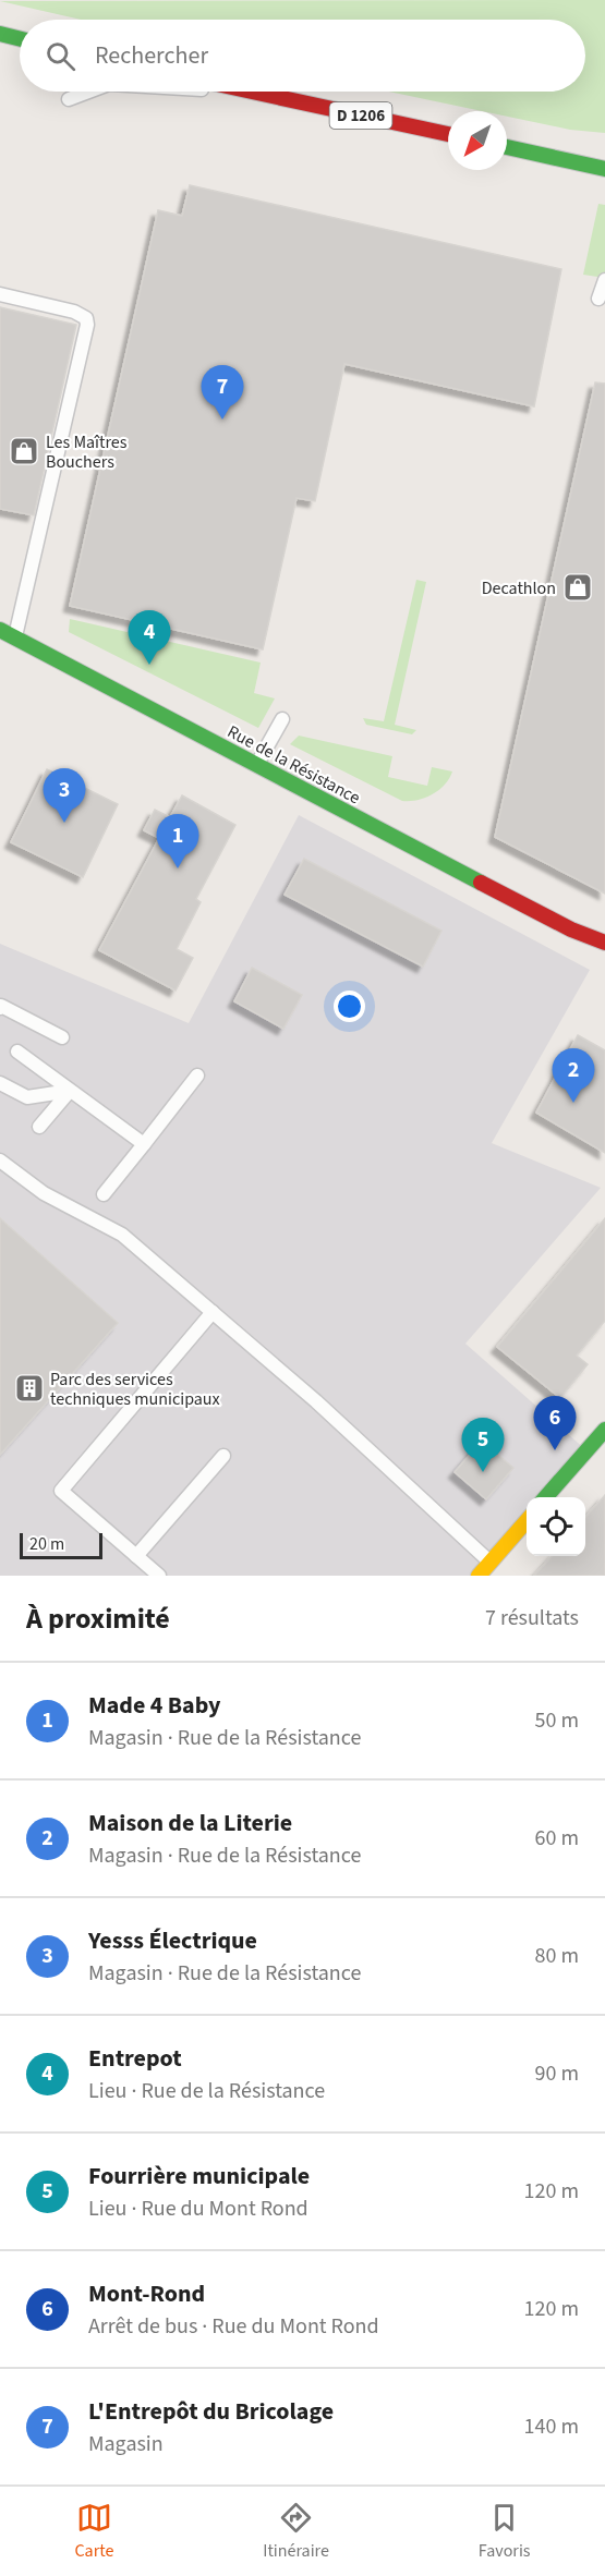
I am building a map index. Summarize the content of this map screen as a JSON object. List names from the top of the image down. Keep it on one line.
{"streets":{"street":["D 1206","Rue de la Résistance"]},"places":{"shop":["Les Maîtres Bouchers","Decathlon"],"building":["Parc des services techniques municipaux"]},"scale_bar":"20 m","north":"bottom left","page":{"search":"Rechercher","pins":["7","4","3","1","2","6","5"],"scale":"20 m","heading":["À proximité","7 résultats"],"list":[{"mark":"1","name":"Made 4 Baby","note":"Magasin · Rue de la Résistance","value":"50 m"},{"mark":"2","name":"Maison de la Literie","note":"Magasin · Rue de la Résistance","value":"60 m"},{"mark":"3","name":"Yesss Électrique","note":"Magasin · Rue de la Résistance","value":"80 m"},{"mark":"4","name":"Entrepot","note":"Lieu · Rue de la Résistance","value":"90 m"},{"mark":"5","name":"Fourrière municipale","note":"Lieu · Rue du Mont Rond","value":"120 m"},{"mark":"6","name":"Mont-Rond","note":"Arrêt de bus · Rue du Mont Rond","value":"120 m"},{"mark":"7","name":"L'Entrepôt du Bricolage","note":"Magasin","value":"140 m"}],"nav":["Carte","Itinéraire","Favoris"]}}
